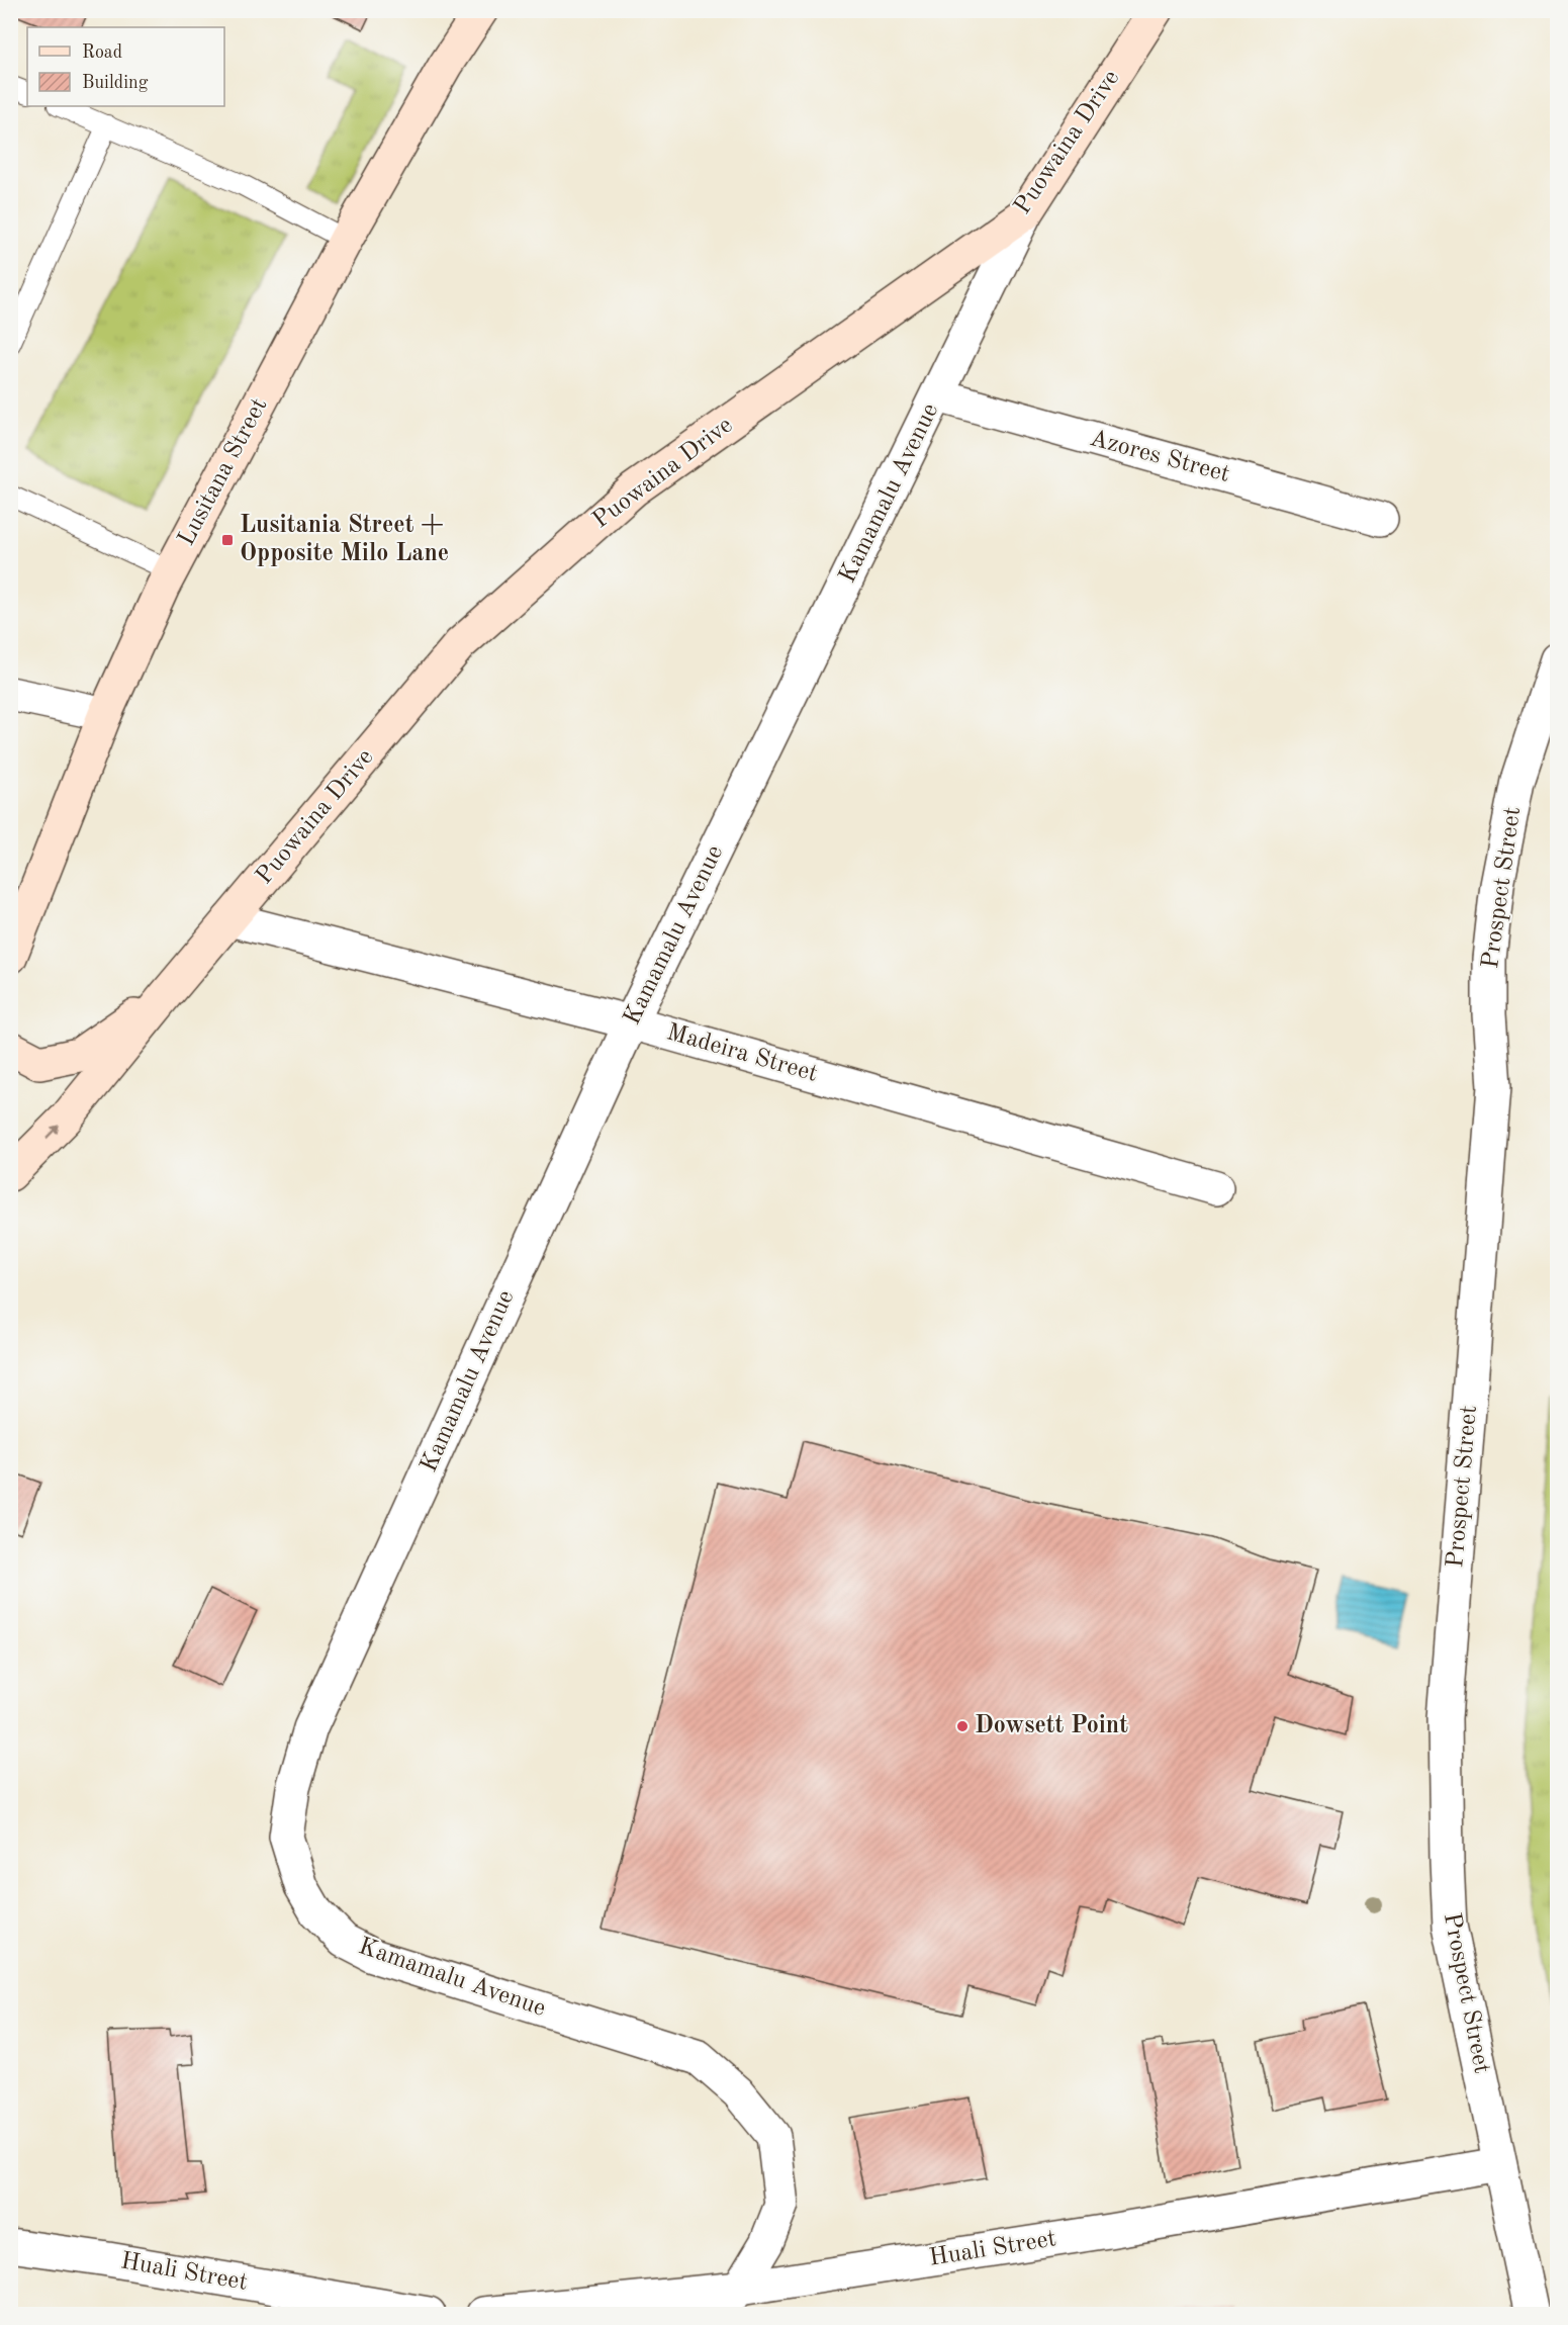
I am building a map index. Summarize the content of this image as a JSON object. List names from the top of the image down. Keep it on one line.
{"streets":{"main road":["Puowaina Drive","Lusitana Street"],"street":["Azores Street","Kamamalu Avenue","Prospect Street","Madeira Street","Huali Street"]},"crossings":[["Puowaina Drive","Kamamalu Avenue"],["Puowaina Drive","Madeira Street"],["Azores Street","Kamamalu Avenue"],["Kamamalu Avenue","Madeira Street"],["Kamamalu Avenue","Huali Street"],["Prospect Street","Huali Street"]],"places":{"transit":["Lusitania Street + Opposite Milo Lane"],"other":["Dowsett Point"]},"legend":["Road","Building"]}
